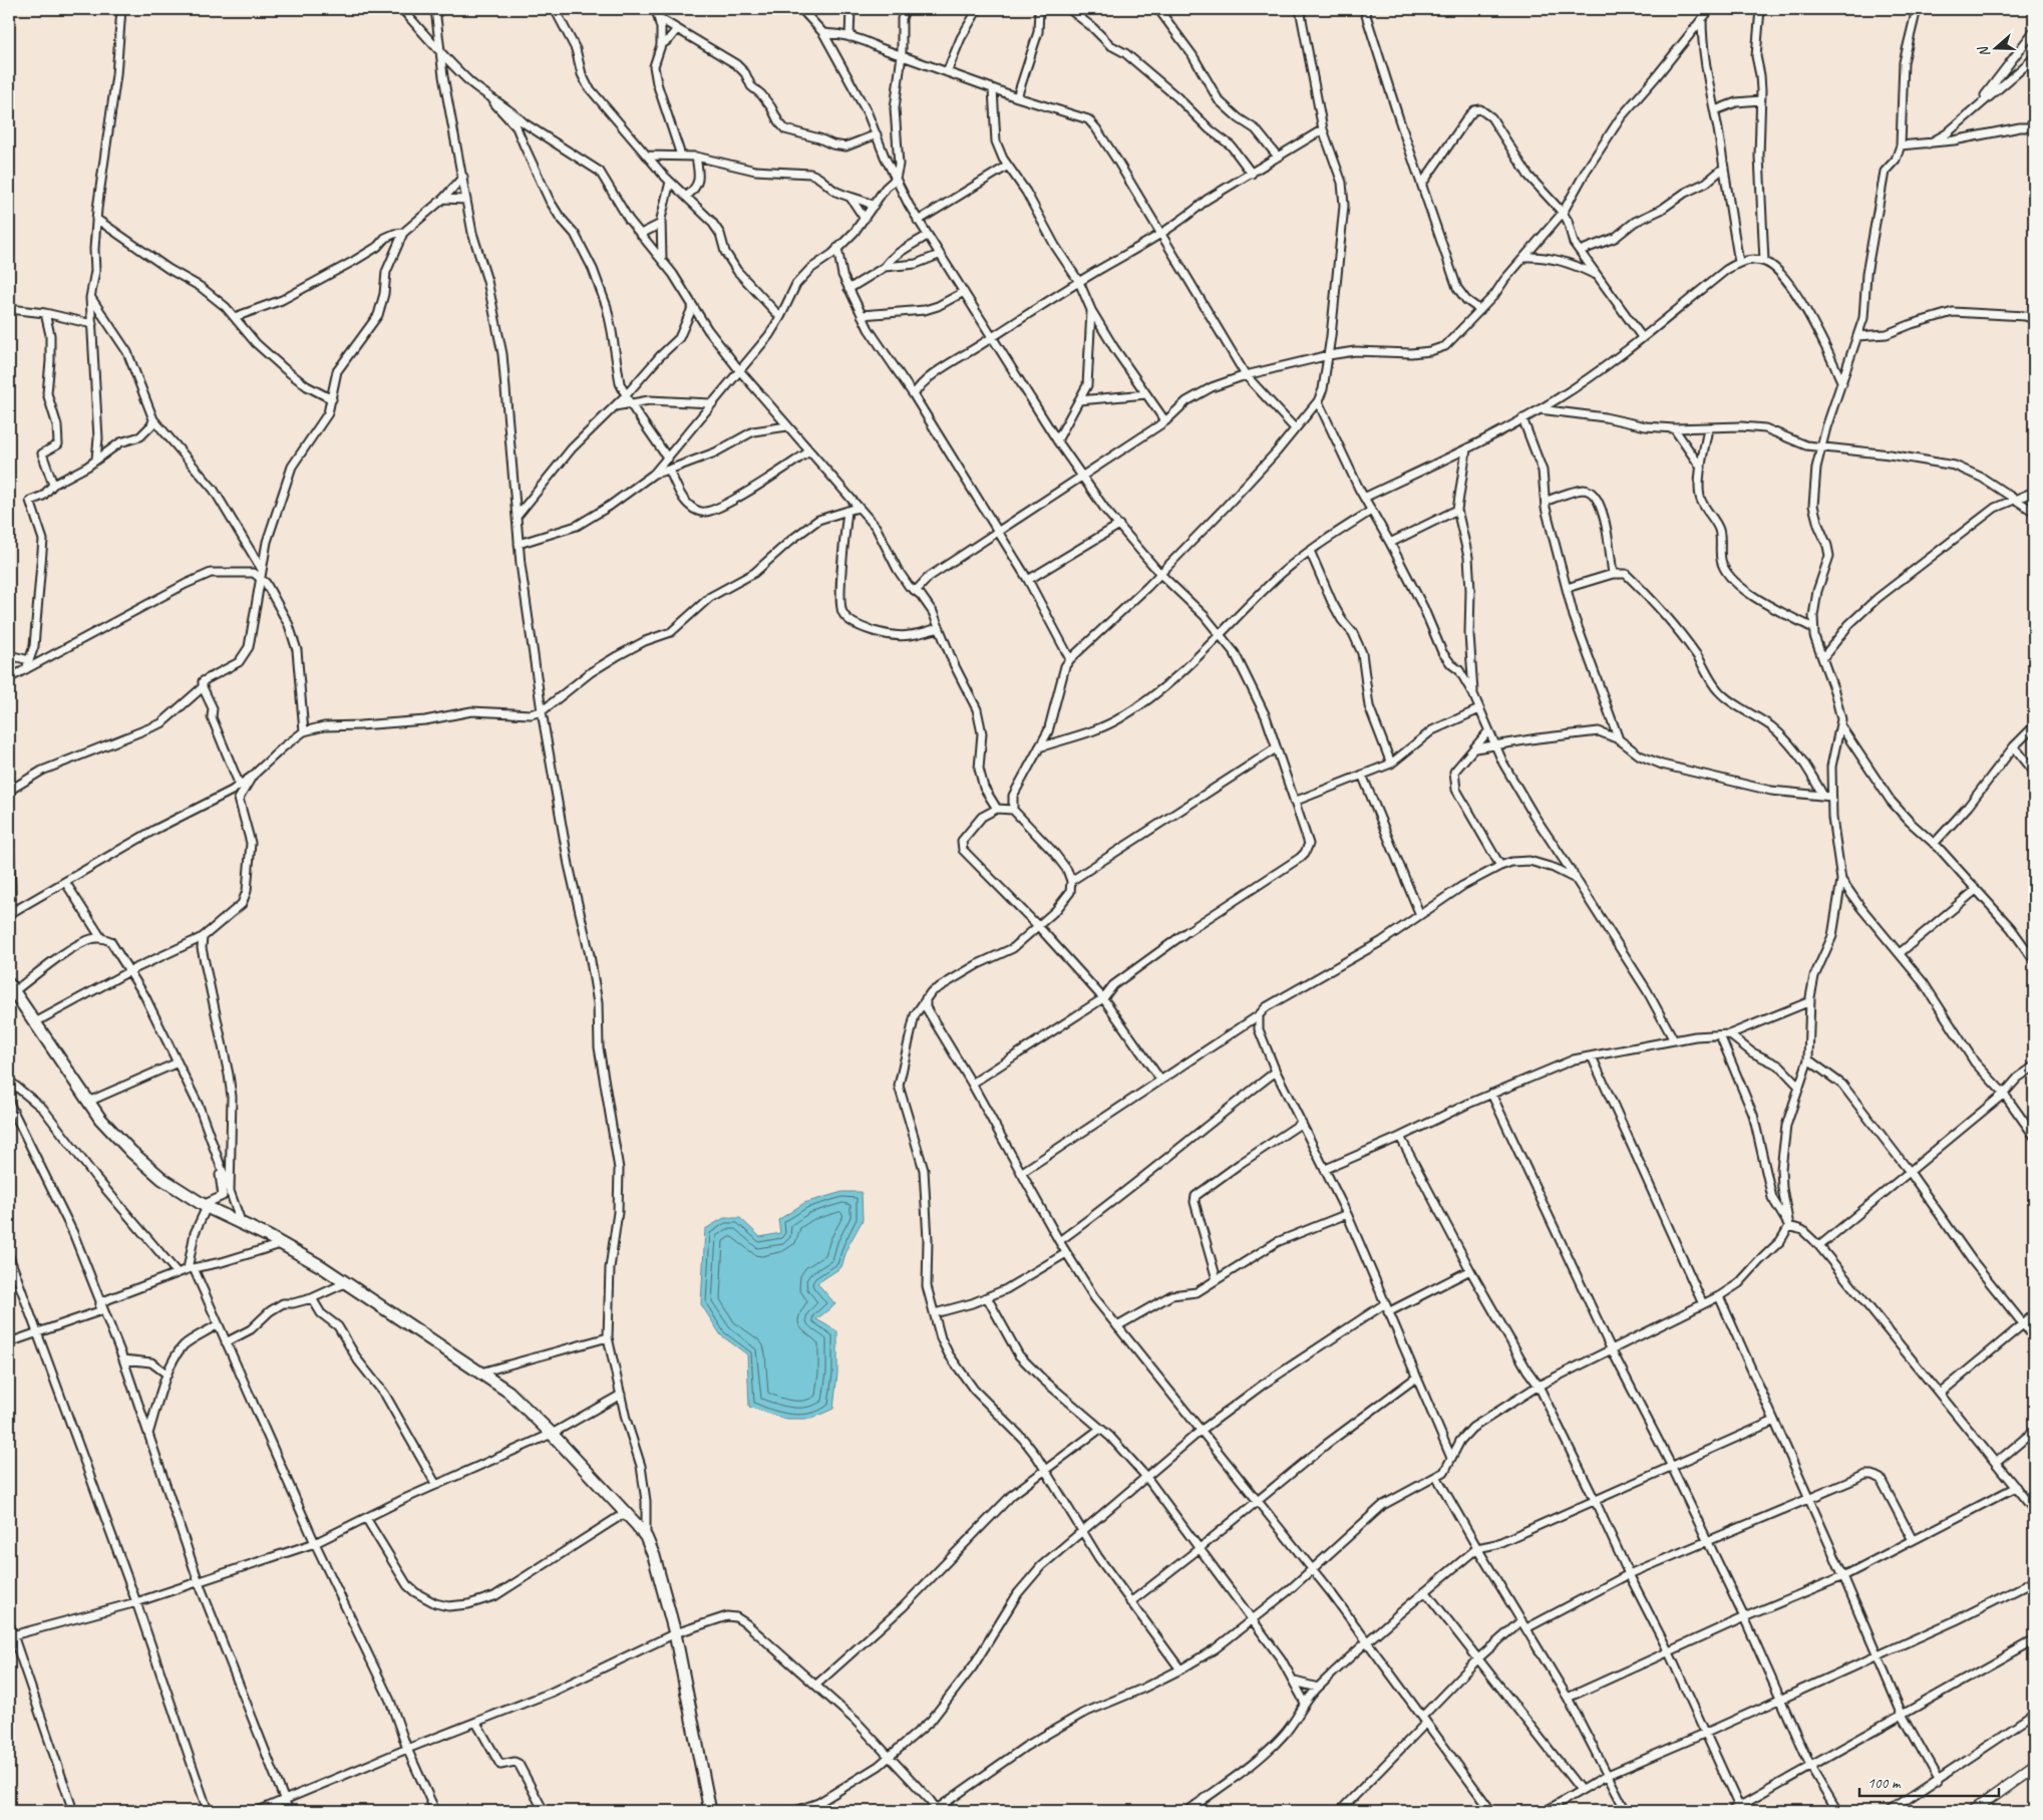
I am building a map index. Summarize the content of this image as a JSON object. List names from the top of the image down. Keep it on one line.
{"scale_bar":"100 m","north":"left"}
